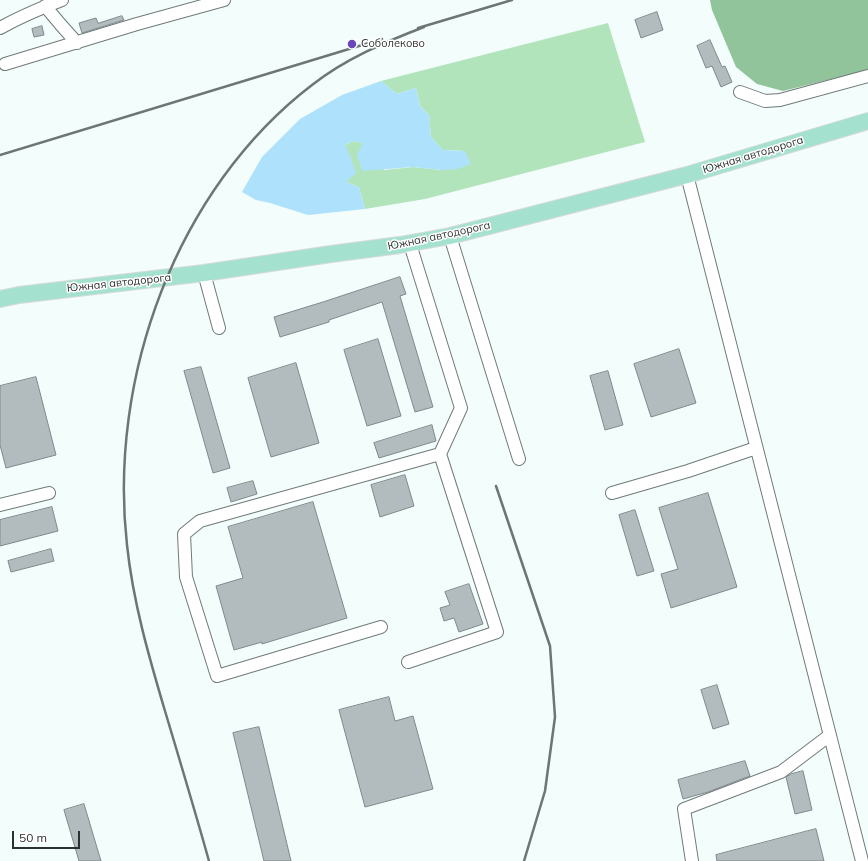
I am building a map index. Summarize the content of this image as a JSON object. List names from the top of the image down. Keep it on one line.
{"streets":{"main road":["Южная автодорога"]},"places":["Соболеково"],"scale_bar":"50 m"}
